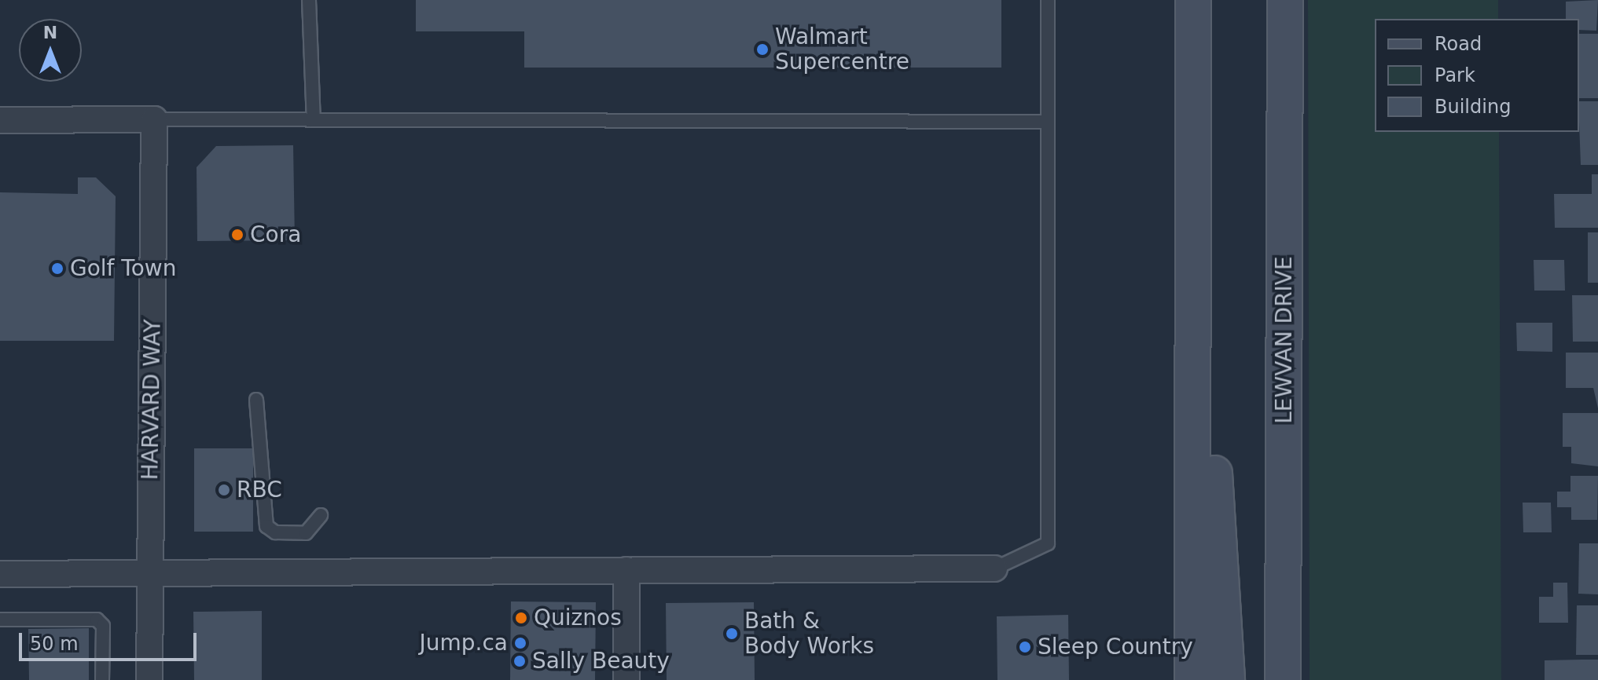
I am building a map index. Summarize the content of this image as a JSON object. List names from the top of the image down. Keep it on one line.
{"streets":{"main road":["LEWVAN DRIVE"],"street":["HARVARD WAY"]},"places":["Walmart Supercentre","Cora","Golf Town","RBC","Quiznos","Bath & Body Works","Jump.ca","Sleep Country","Sally Beauty"],"legend":["Road","Park","Building"],"scale_bar":"50 m","north":"top"}
